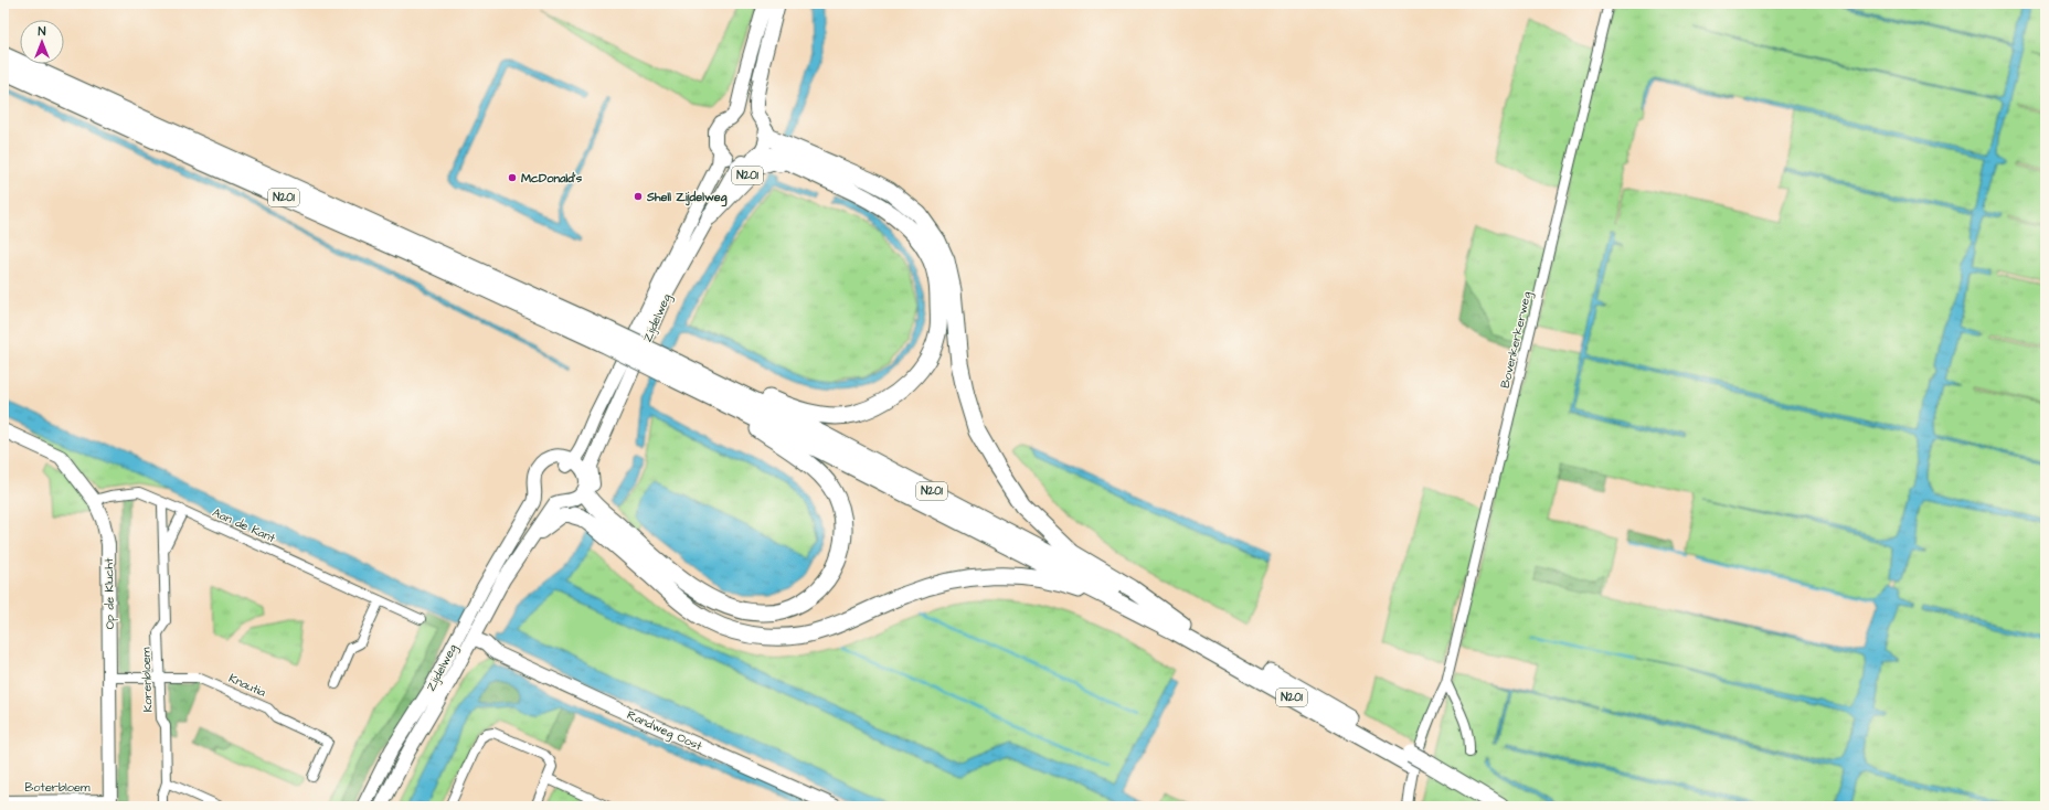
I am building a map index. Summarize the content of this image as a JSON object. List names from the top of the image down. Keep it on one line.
{"streets":{"highway":["N201"],"main road":["Zijdelweg","Op de Klucht","Randweg Oost"],"street":["Bovenkerkerweg","Aan de Kant","Korenbloem","Knautia","Boterbloem"]},"crossings":[["N201","Zijdelweg"],["Zijdelweg","Randweg Oost"],["Aan de Kant","Op de Klucht"],["Aan de Kant","Korenbloem"],["Op de Klucht","Knautia"],["Op de Klucht","Boterbloem"],["Korenbloem","Knautia"]],"places":["McDonald's","Shell Zijdelweg"],"north":"top"}
